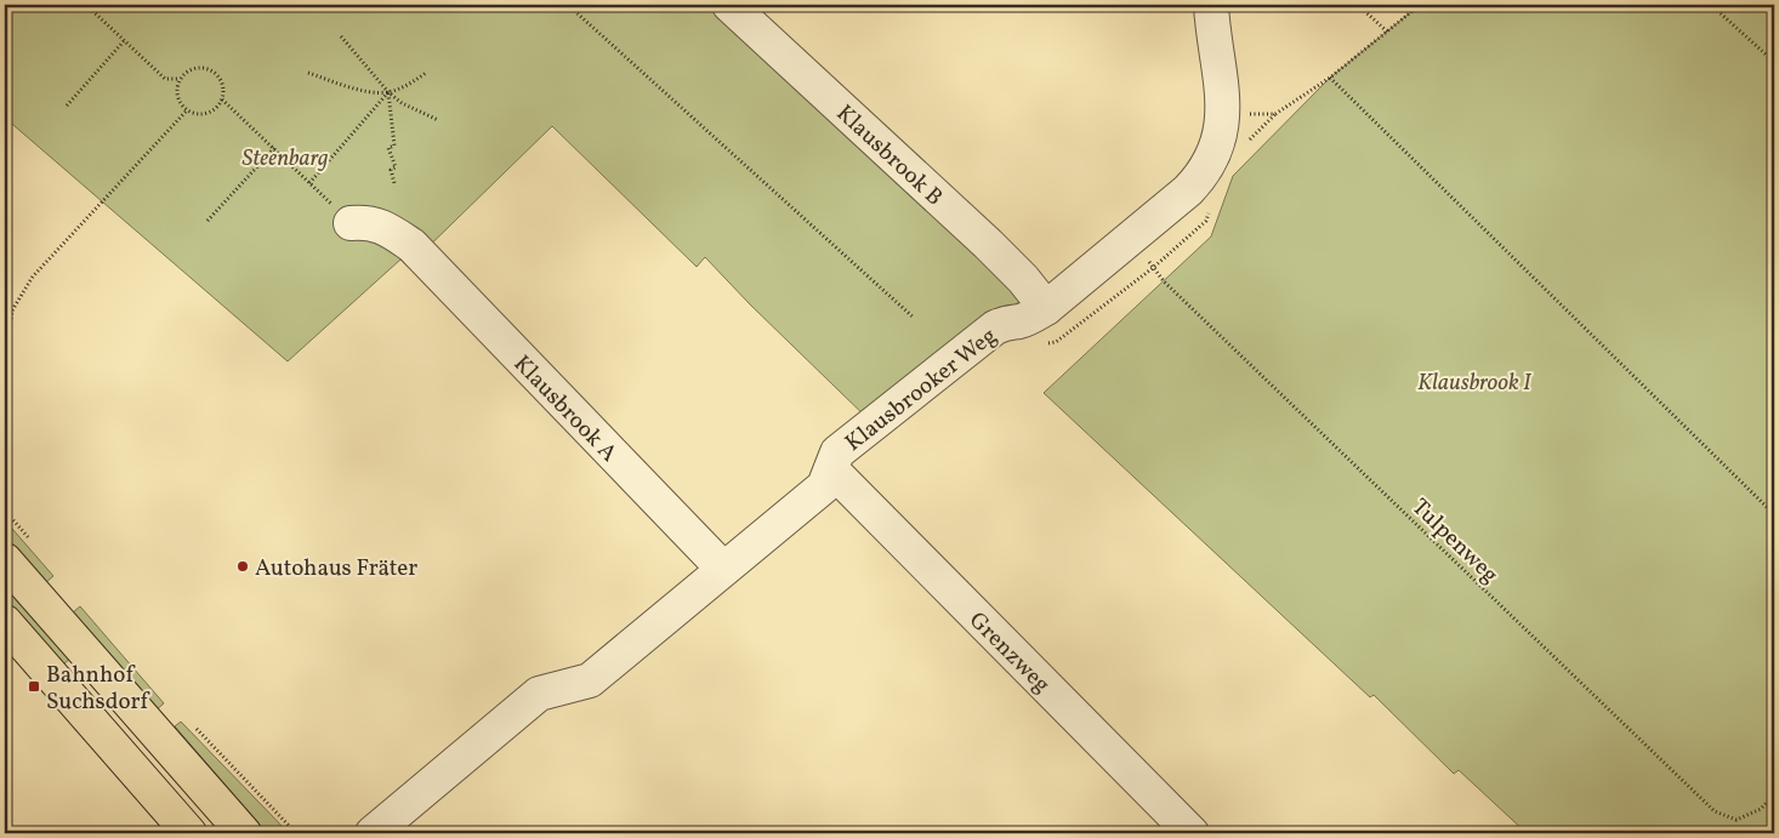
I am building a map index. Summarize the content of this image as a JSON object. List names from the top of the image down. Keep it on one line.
{"streets":{"street":["Klausbrook B","Klausbrooker Weg","Klausbrook A","Grenzweg"],"path":["Tulpenweg"]},"crossings":[["Klausbrook B","Klausbrooker Weg"],["Klausbrooker Weg","Klausbrook A"],["Klausbrooker Weg","Tulpenweg"],["Klausbrooker Weg","Grenzweg"]],"parks":["Steenbarg","Klausbrook I"],"places":{"other":["Autohaus Fräter"],"transit":["Bahnhof Suchsdorf"]}}
